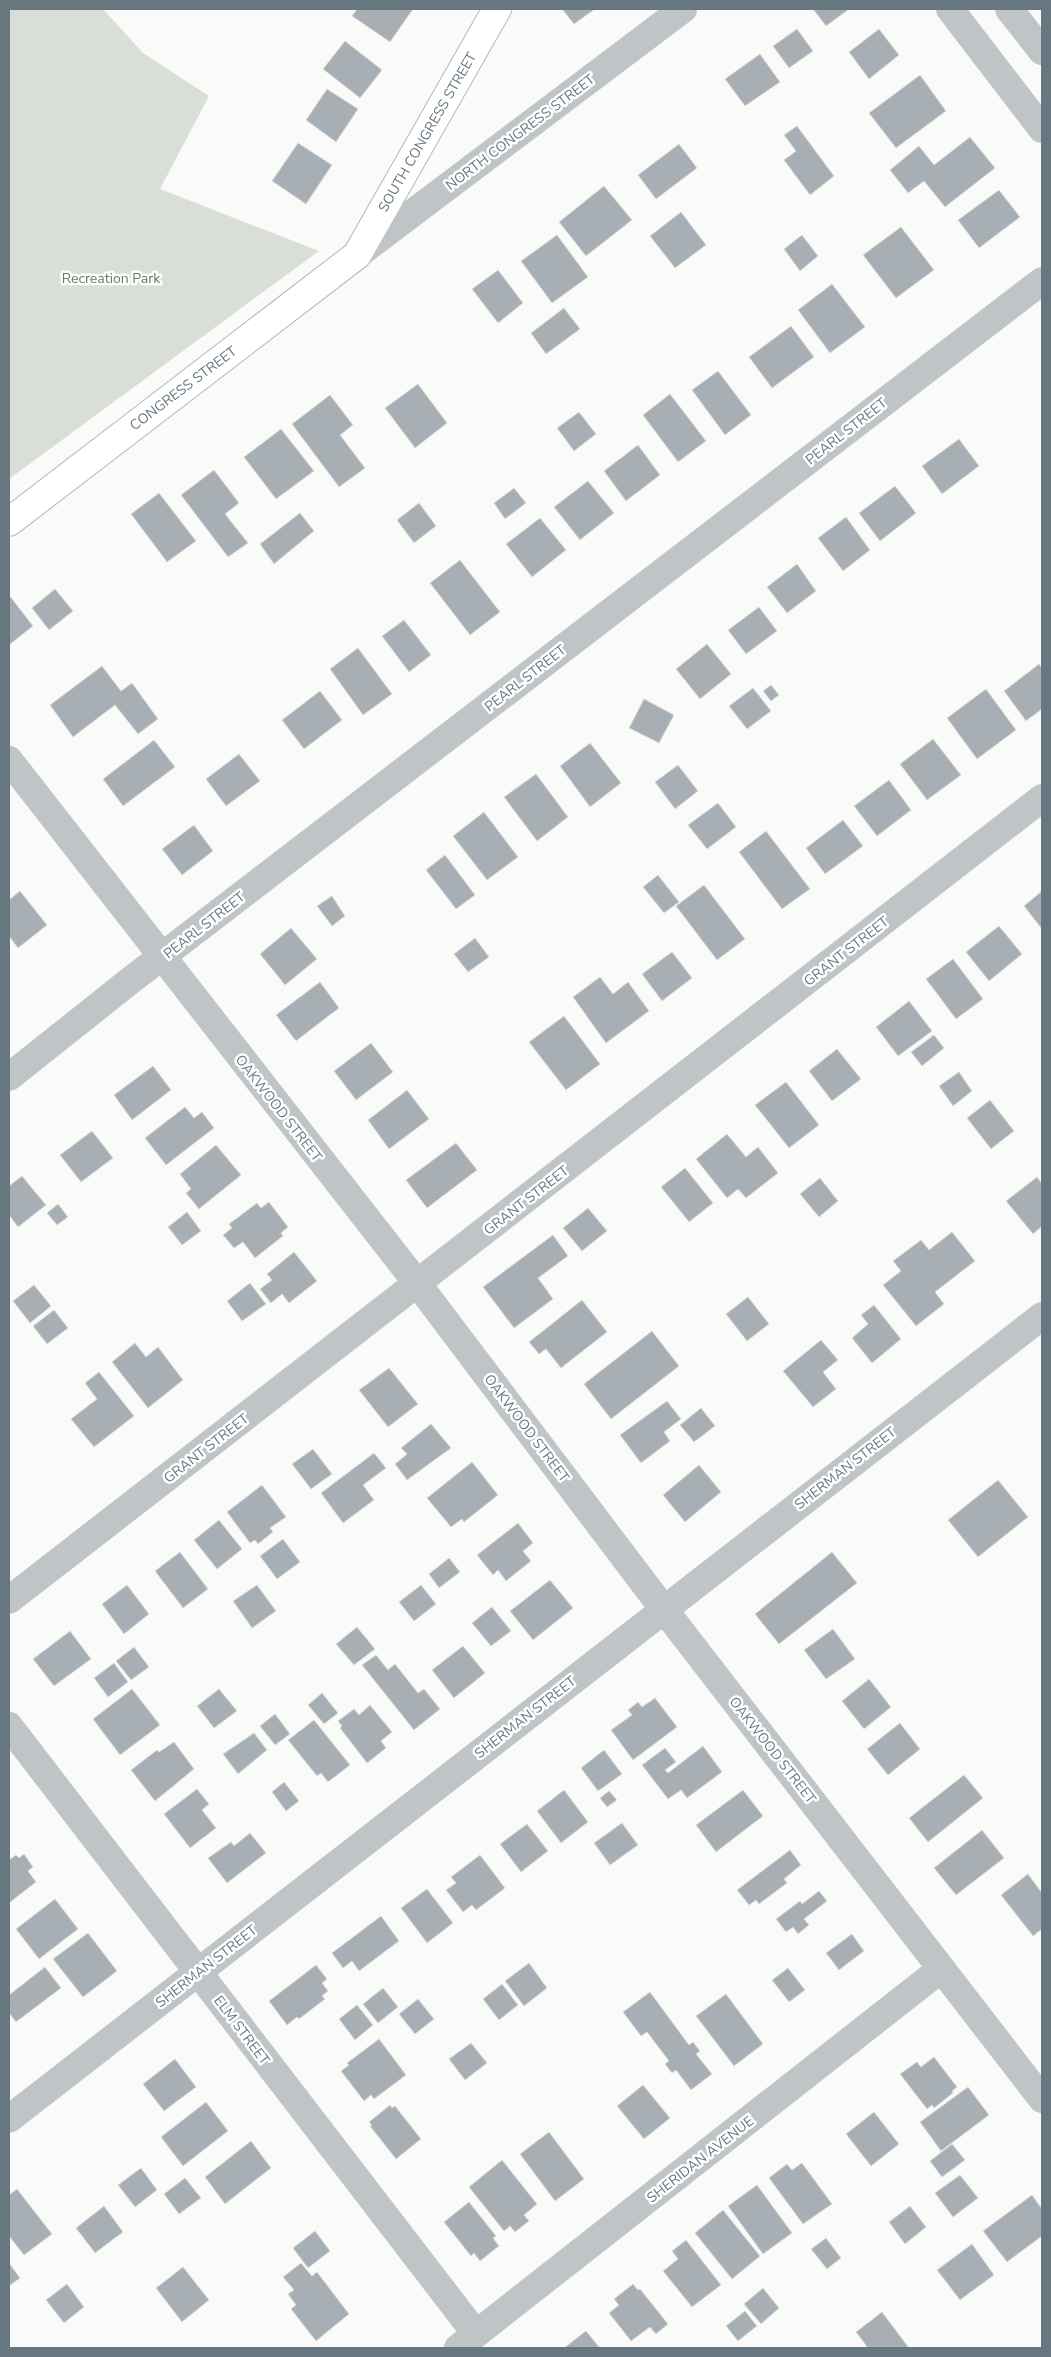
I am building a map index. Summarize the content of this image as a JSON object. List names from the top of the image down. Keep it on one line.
{"streets":{"street":["SOUTH CONGRESS STREET","NORTH CONGRESS STREET","CONGRESS STREET","PEARL STREET","GRANT STREET","OAKWOOD STREET","SHERMAN STREET","ELM STREET","SHERIDAN AVENUE"]},"crossings":[["SOUTH CONGRESS STREET","NORTH CONGRESS STREET"],["SOUTH CONGRESS STREET","CONGRESS STREET"],["NORTH CONGRESS STREET","CONGRESS STREET"],["PEARL STREET","OAKWOOD STREET"],["GRANT STREET","OAKWOOD STREET"],["OAKWOOD STREET","SHERMAN STREET"],["OAKWOOD STREET","SHERIDAN AVENUE"],["SHERMAN STREET","ELM STREET"],["ELM STREET","SHERIDAN AVENUE"]],"parks":["Recreation Park"]}
